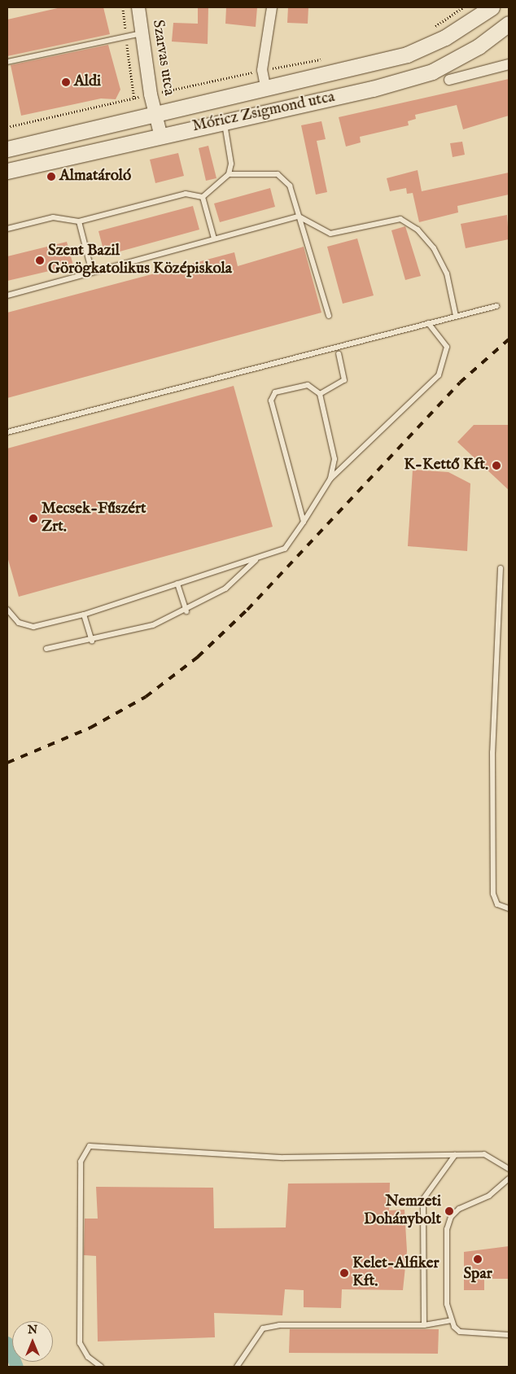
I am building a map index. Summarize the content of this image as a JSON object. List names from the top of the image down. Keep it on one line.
{"streets":{"main road":["Móricz Zsigmond utca"],"street":["Szarvas utca"]},"crossings":[["Szarvas utca","Móricz Zsigmond utca"]],"places":["Aldi","Almatároló","Szent Bazil Görögkatolikus Középiskola","K-Kettő Kft.","Mecsek-Fűszért Zrt.","Nemzeti Dohánybolt","Spar","Kelet-Alfiker Kft."],"north":"top"}
